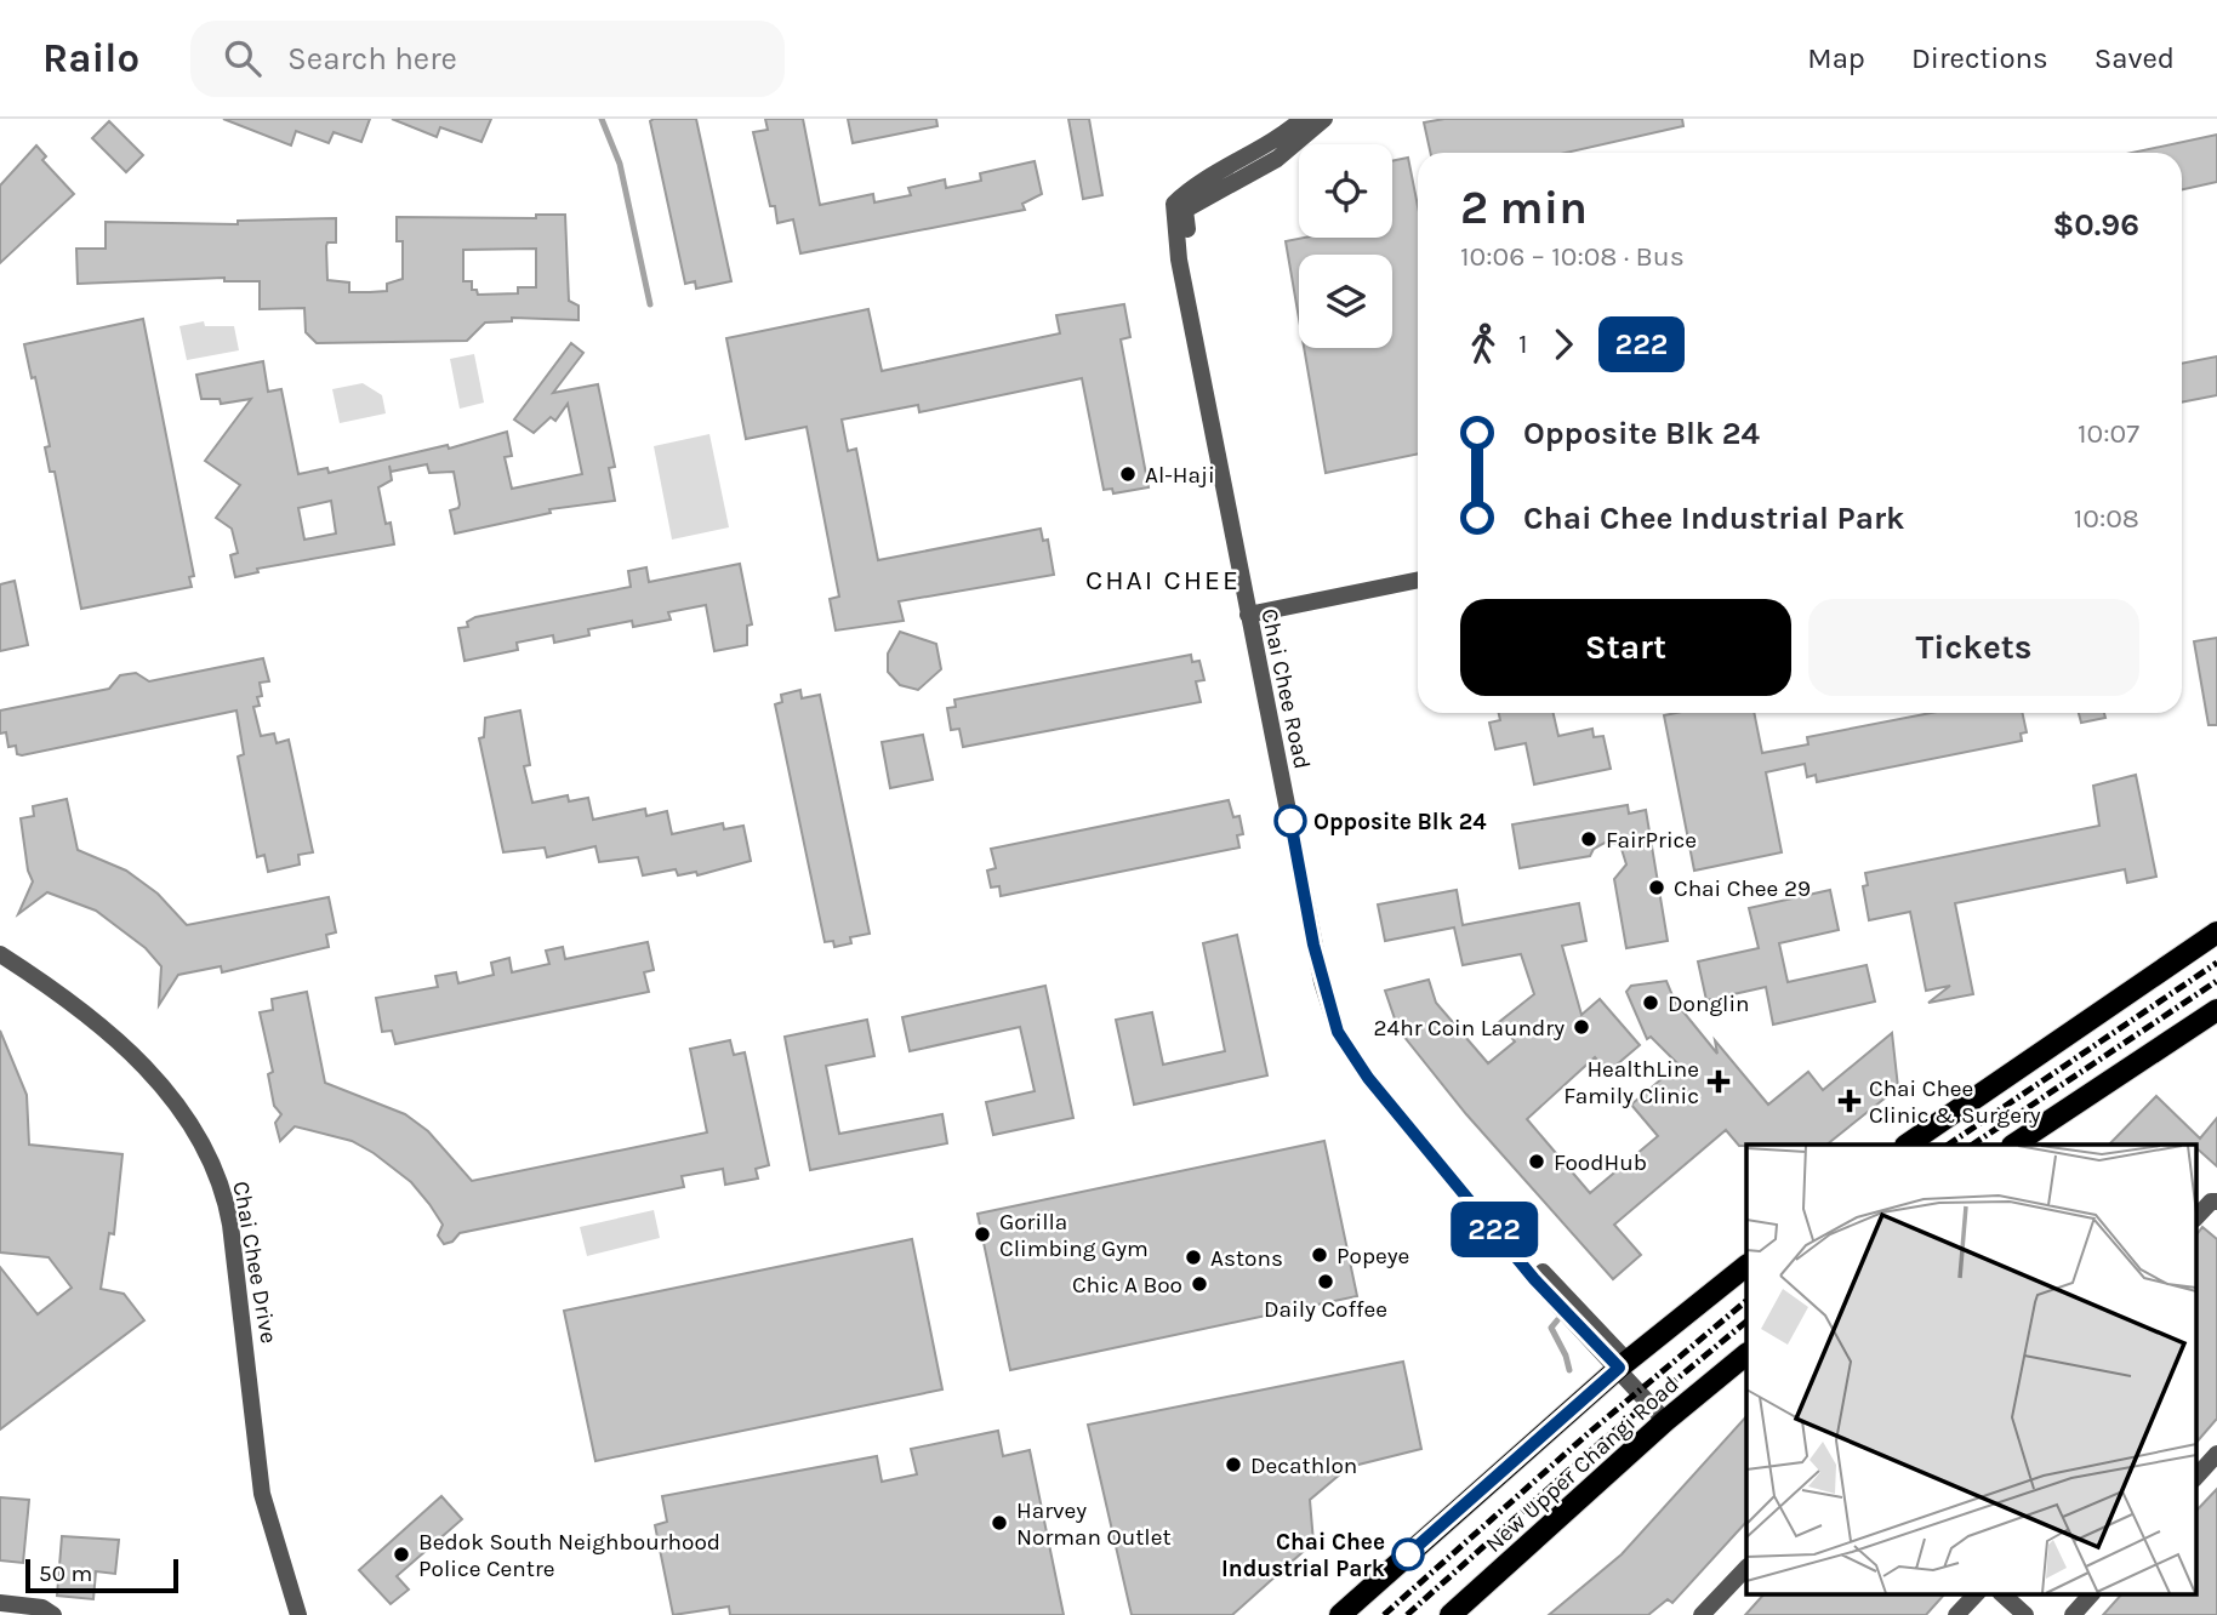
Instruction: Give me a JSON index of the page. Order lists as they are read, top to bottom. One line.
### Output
{"streets":{"main road":["New Upper Changi Road"],"street":["Chai Chee Road","Chai Chee Drive"]},"crossings":[["Chai Chee Road","New Upper Changi Road"]],"districts":["CHAI CHEE"],"places":{"other":["Al-Haji","Opposite Blk 24","FairPrice","Chai Chee 29","Donglin","24hr Coin Laundry","FoodHub","Gorilla Climbing Gym","Popeye","Astons","Daily Coffee","Chic A Boo","Decathlon","Harvey Norman Outlet","Bedok South Neighbourhood Police Centre","Chai Chee Industrial Park"],"health":["HealthLine Family Clinic","Chai Chee Clinic & Surgery"]},"lines":["bus line 222"],"scale_bar":"50 m","page":{"header":"Railo","search":"Search here","nav":["Map","Directions","Saved"],"on_map":"222","heading":["2 min","10:06 – 10:08 · Bus","$0.96"],"legs":["1","222"],"list":[{"name":"Opposite Blk 24","value":"10:07"},{"name":"Chai Chee Industrial Park","value":"10:08"}],"buttons":["Start","Tickets"],"scale":"50 m"}}
